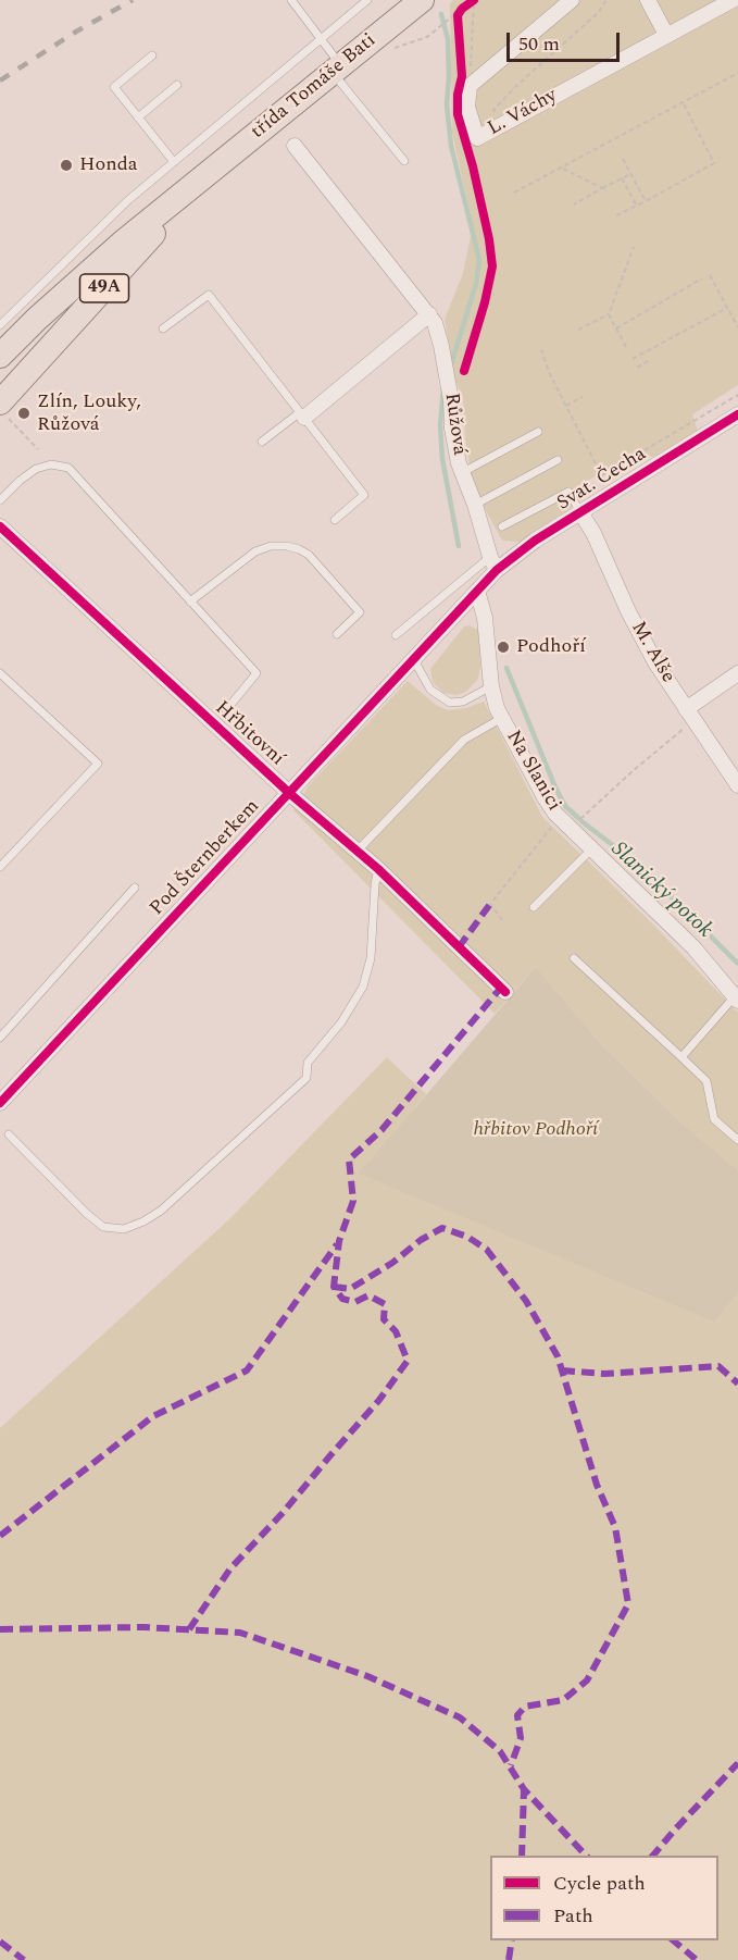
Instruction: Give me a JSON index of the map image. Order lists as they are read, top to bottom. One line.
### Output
{"streets":{"main road":["třída Tomáše Bati","49A"],"street":["L. Váchy","Růžová","Svat. Čecha","M. Alše","Hřbitovní","Na Slanici","Pod Šternberkem"]},"crossings":[["Růžová","Svat. Čecha"],["Růžová","Na Slanici"],["Růžová","Pod Šternberkem"],["Svat. Čecha","M. Alše"],["Svat. Čecha","Na Slanici"],["Svat. Čecha","Pod Šternberkem"],["Hřbitovní","Pod Šternberkem"],["Na Slanici","Pod Šternberkem"]],"water":["Slanický potok"],"parks":["hřbitov Podhoří"],"places":["Honda","Zlín, Louky, Růžová","Podhoří"],"legend":["Cycle path","Path"],"scale_bar":"50 m"}
